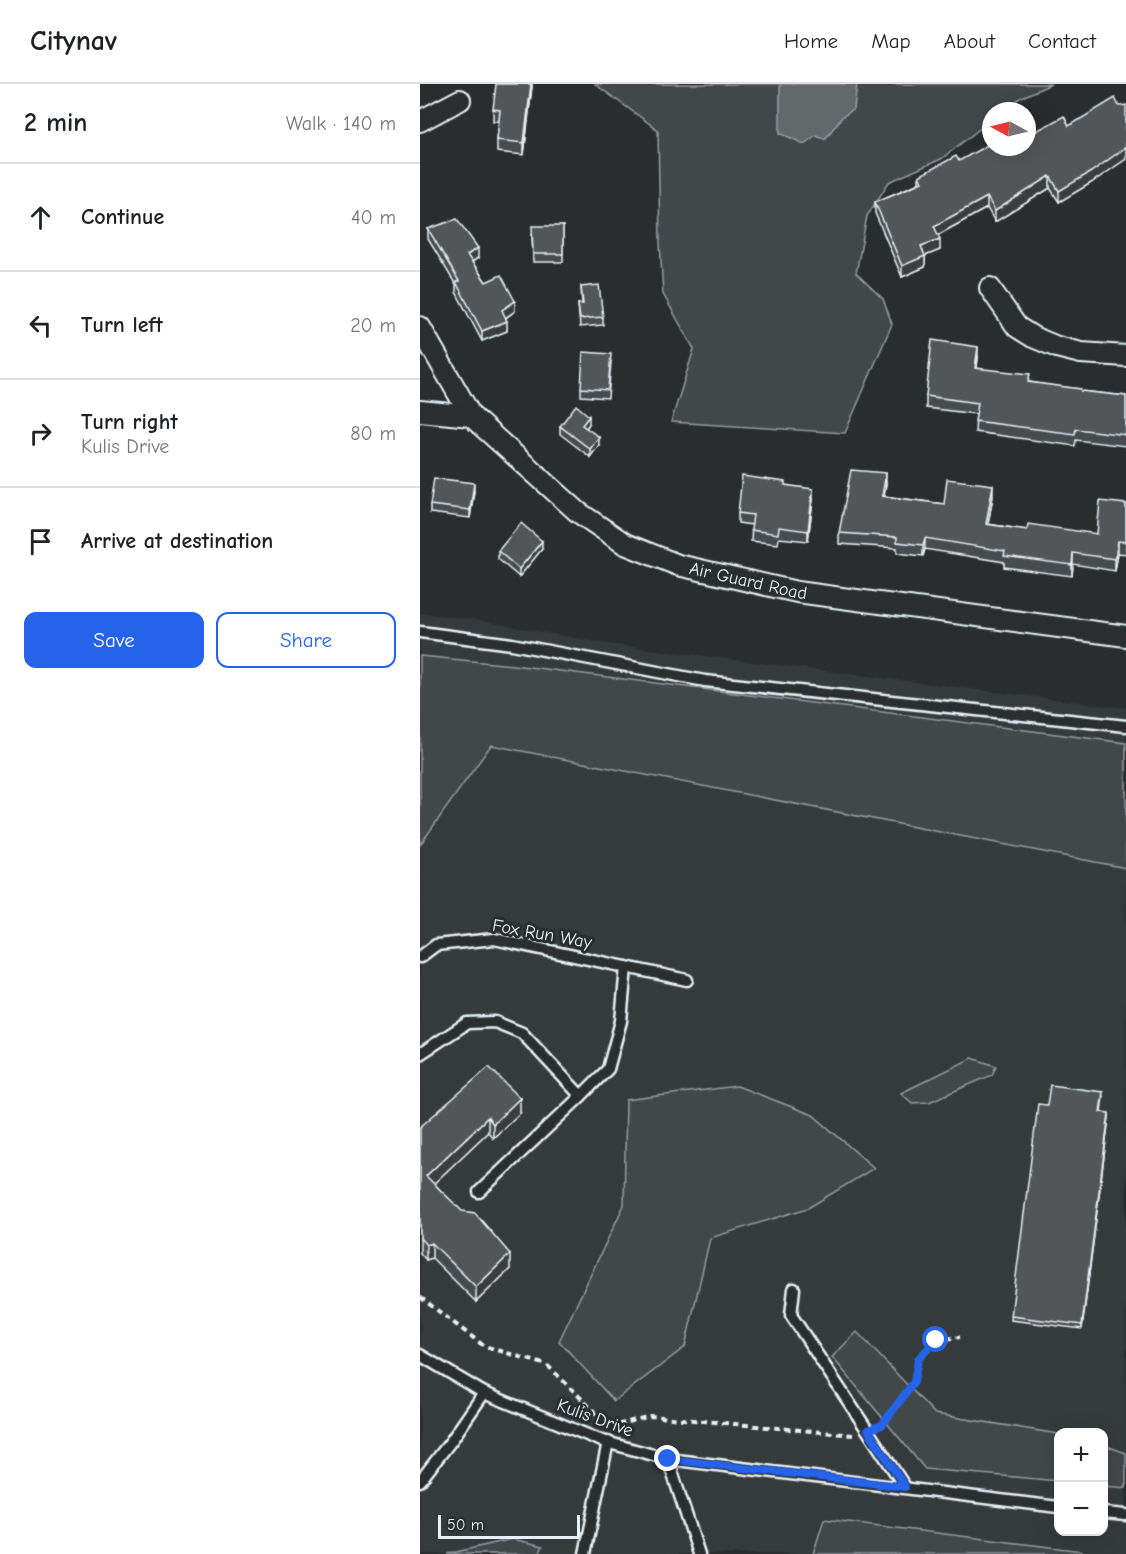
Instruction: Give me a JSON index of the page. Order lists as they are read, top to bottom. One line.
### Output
{"streets":{"street":["Air Guard Road"],"lane":["Fox Run Way","Kulis Drive"]},"scale_bar":"50 m","north":"left","page":{"header":"Citynav","nav":["Home","Map","About","Contact"],"heading":["2 min","Walk · 140 m"],"list":[["Continue","40 m"],["Turn left","20 m"],["Turn right","Kulis Drive","80 m"],"Arrive at destination"],"buttons":["Save","Share"],"map_buttons":["+","−"],"scale":"50 m"}}
